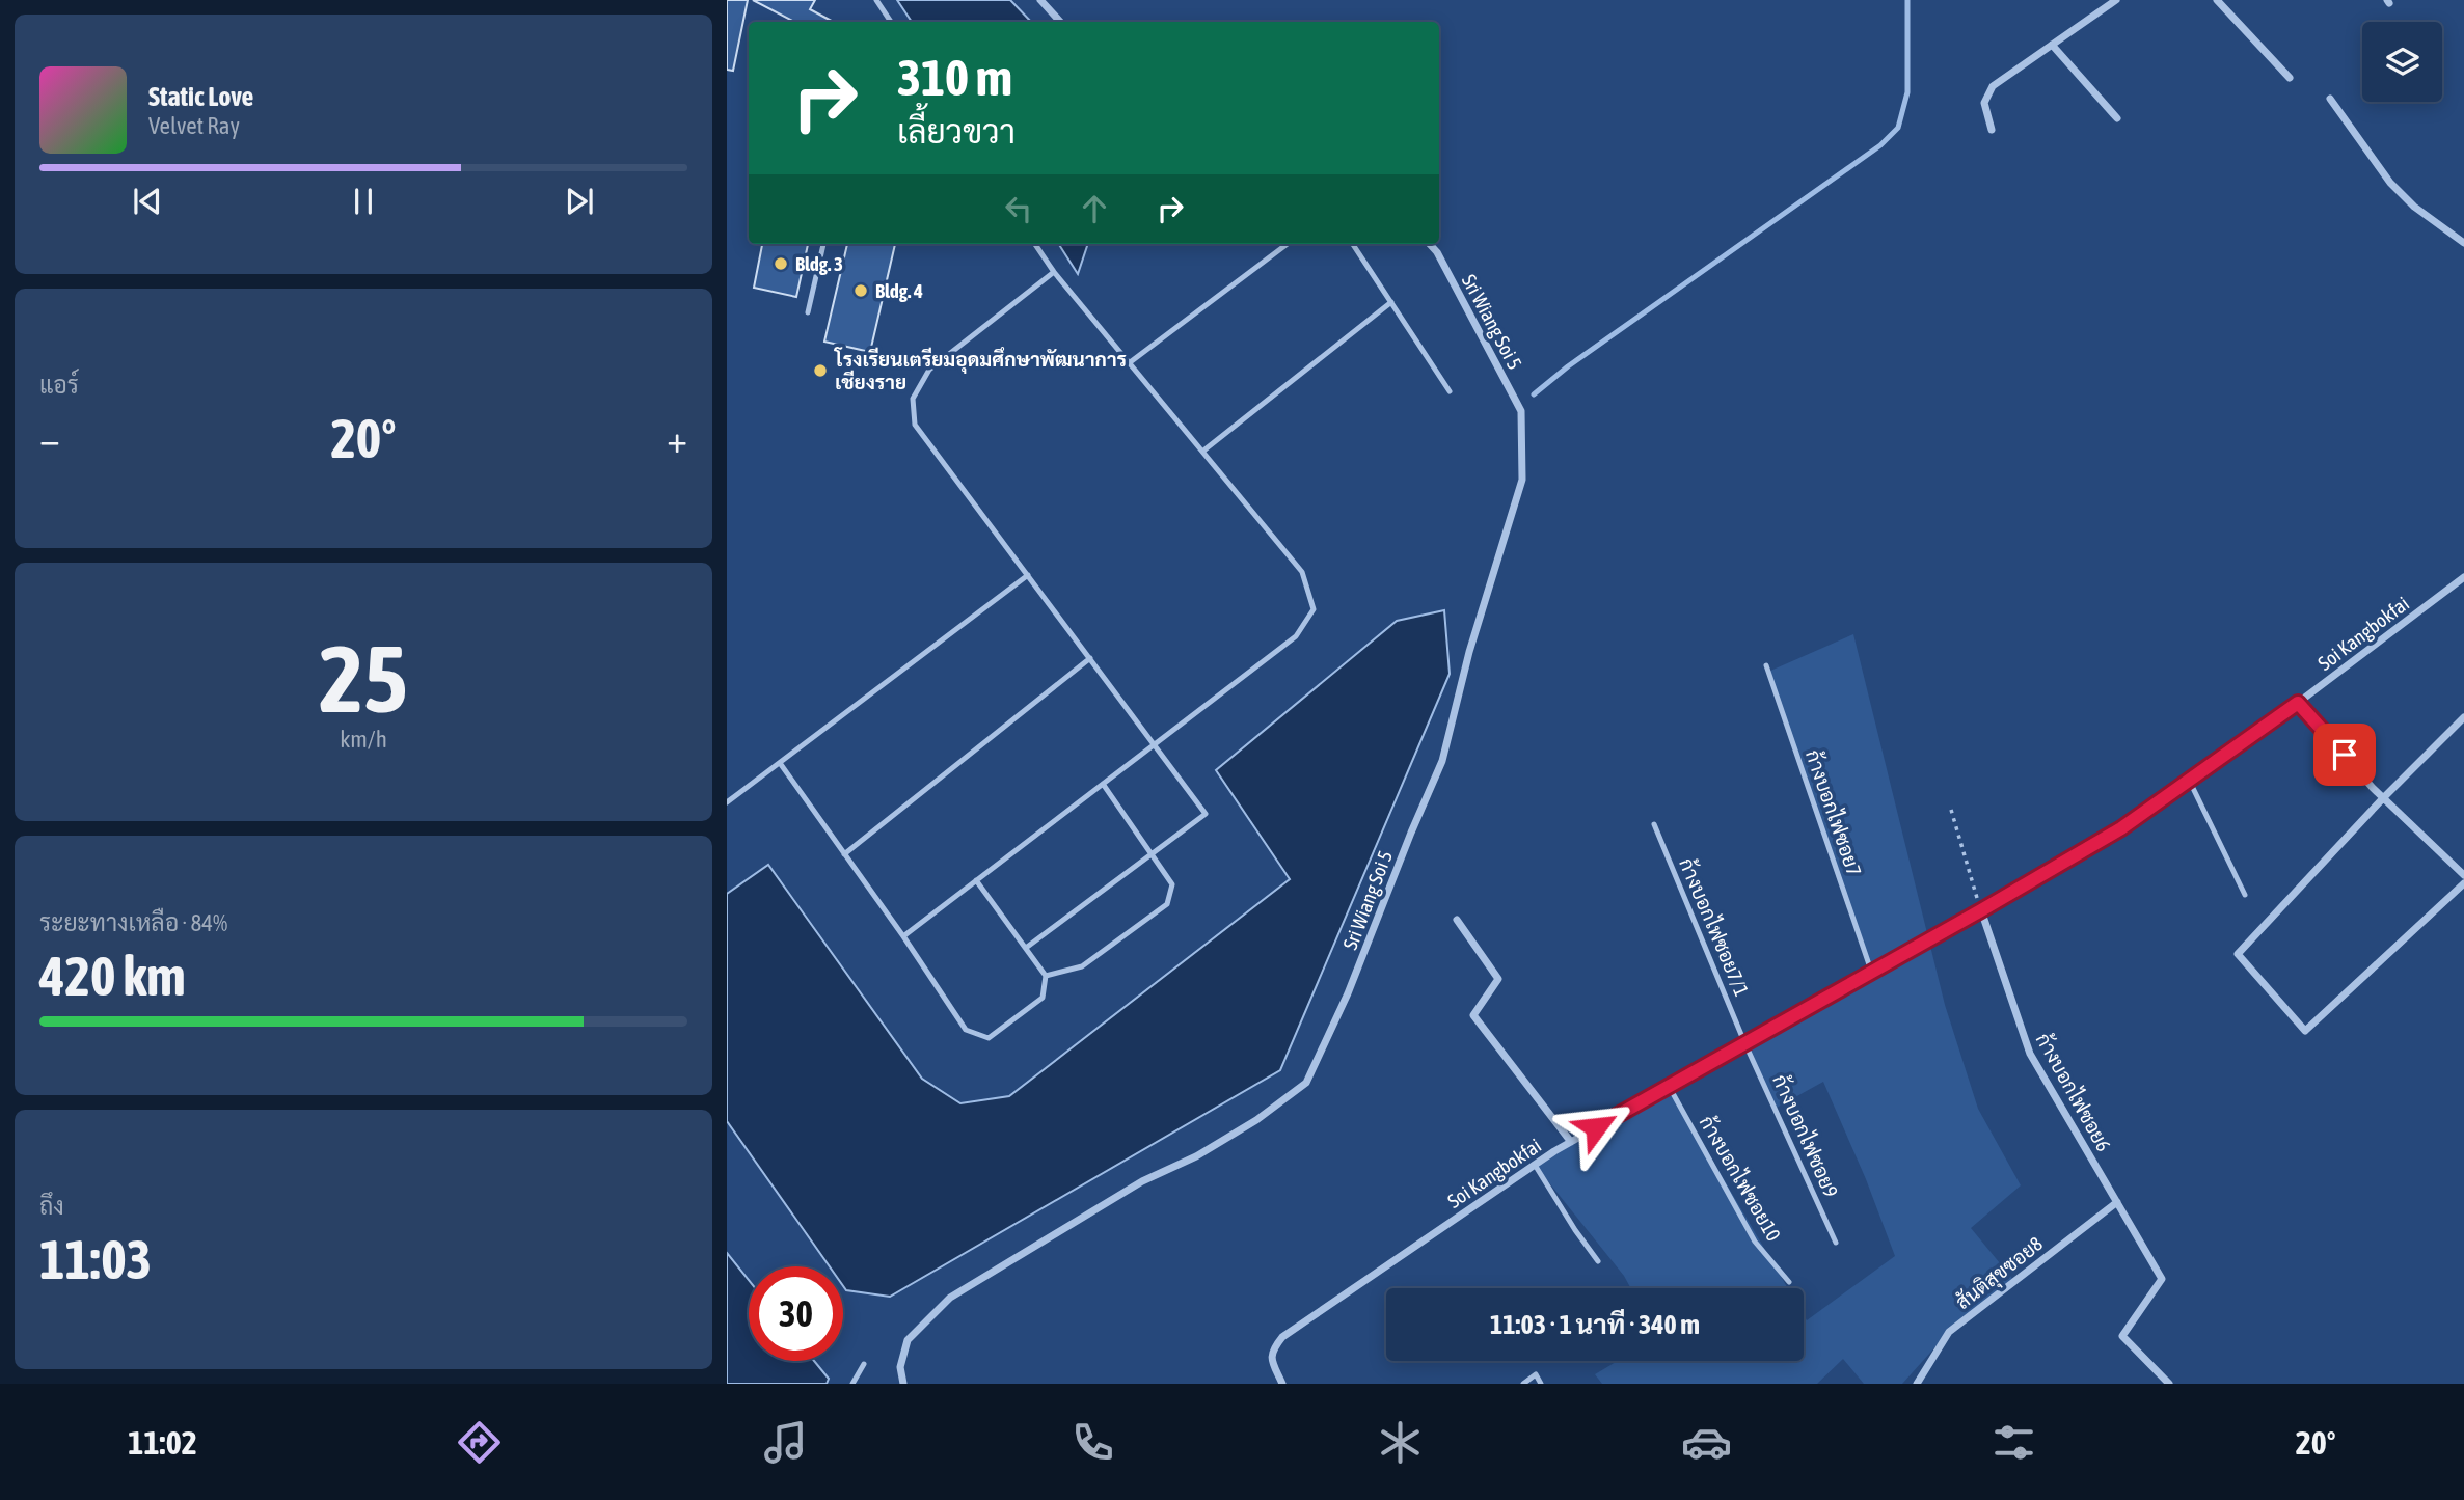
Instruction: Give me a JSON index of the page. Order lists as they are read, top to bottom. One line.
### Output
{"streets":{"street":["Sri Wiang Soi 5","Soi Kangbokfai","ก้างบอกไฟซอย6","สันติสุขซอย8"],"lane":["ก้างบอกไฟซอย7","ก้างบอกไฟซอย7/1","ก้างบอกไฟซอย9","ก้างบอกไฟซอย10"]},"crossings":[["Soi Kangbokfai","ก้างบอกไฟซอย7"],["Soi Kangbokfai","ก้างบอกไฟซอย7/1"],["Soi Kangbokfai","ก้างบอกไฟซอย6"],["Soi Kangbokfai","ก้างบอกไฟซอย9"],["Soi Kangbokfai","ก้างบอกไฟซอย10"],["ก้างบอกไฟซอย7/1","ก้างบอกไฟซอย9"],["ก้างบอกไฟซอย6","สันติสุขซอย8"]],"places":["Bldg. 3","Bldg. 4","โรงเรียนเตรียมอุดมศึกษาพัฒนาการ เชียงราย"],"page":{"turn":["310 m","เลี้ยวขวา"],"song":["Static Love","Velvet Ray"],"tile":["แอร์",["25","km/h"],["ระยะทางเหลือ · 84%","420 km"],["ถึง","11:03"]],"heat":["−","20°","+"],"limit":"30","trip":"11:03 · 1 นาที · 340 m","tabs":["11:02","20°"]}}
